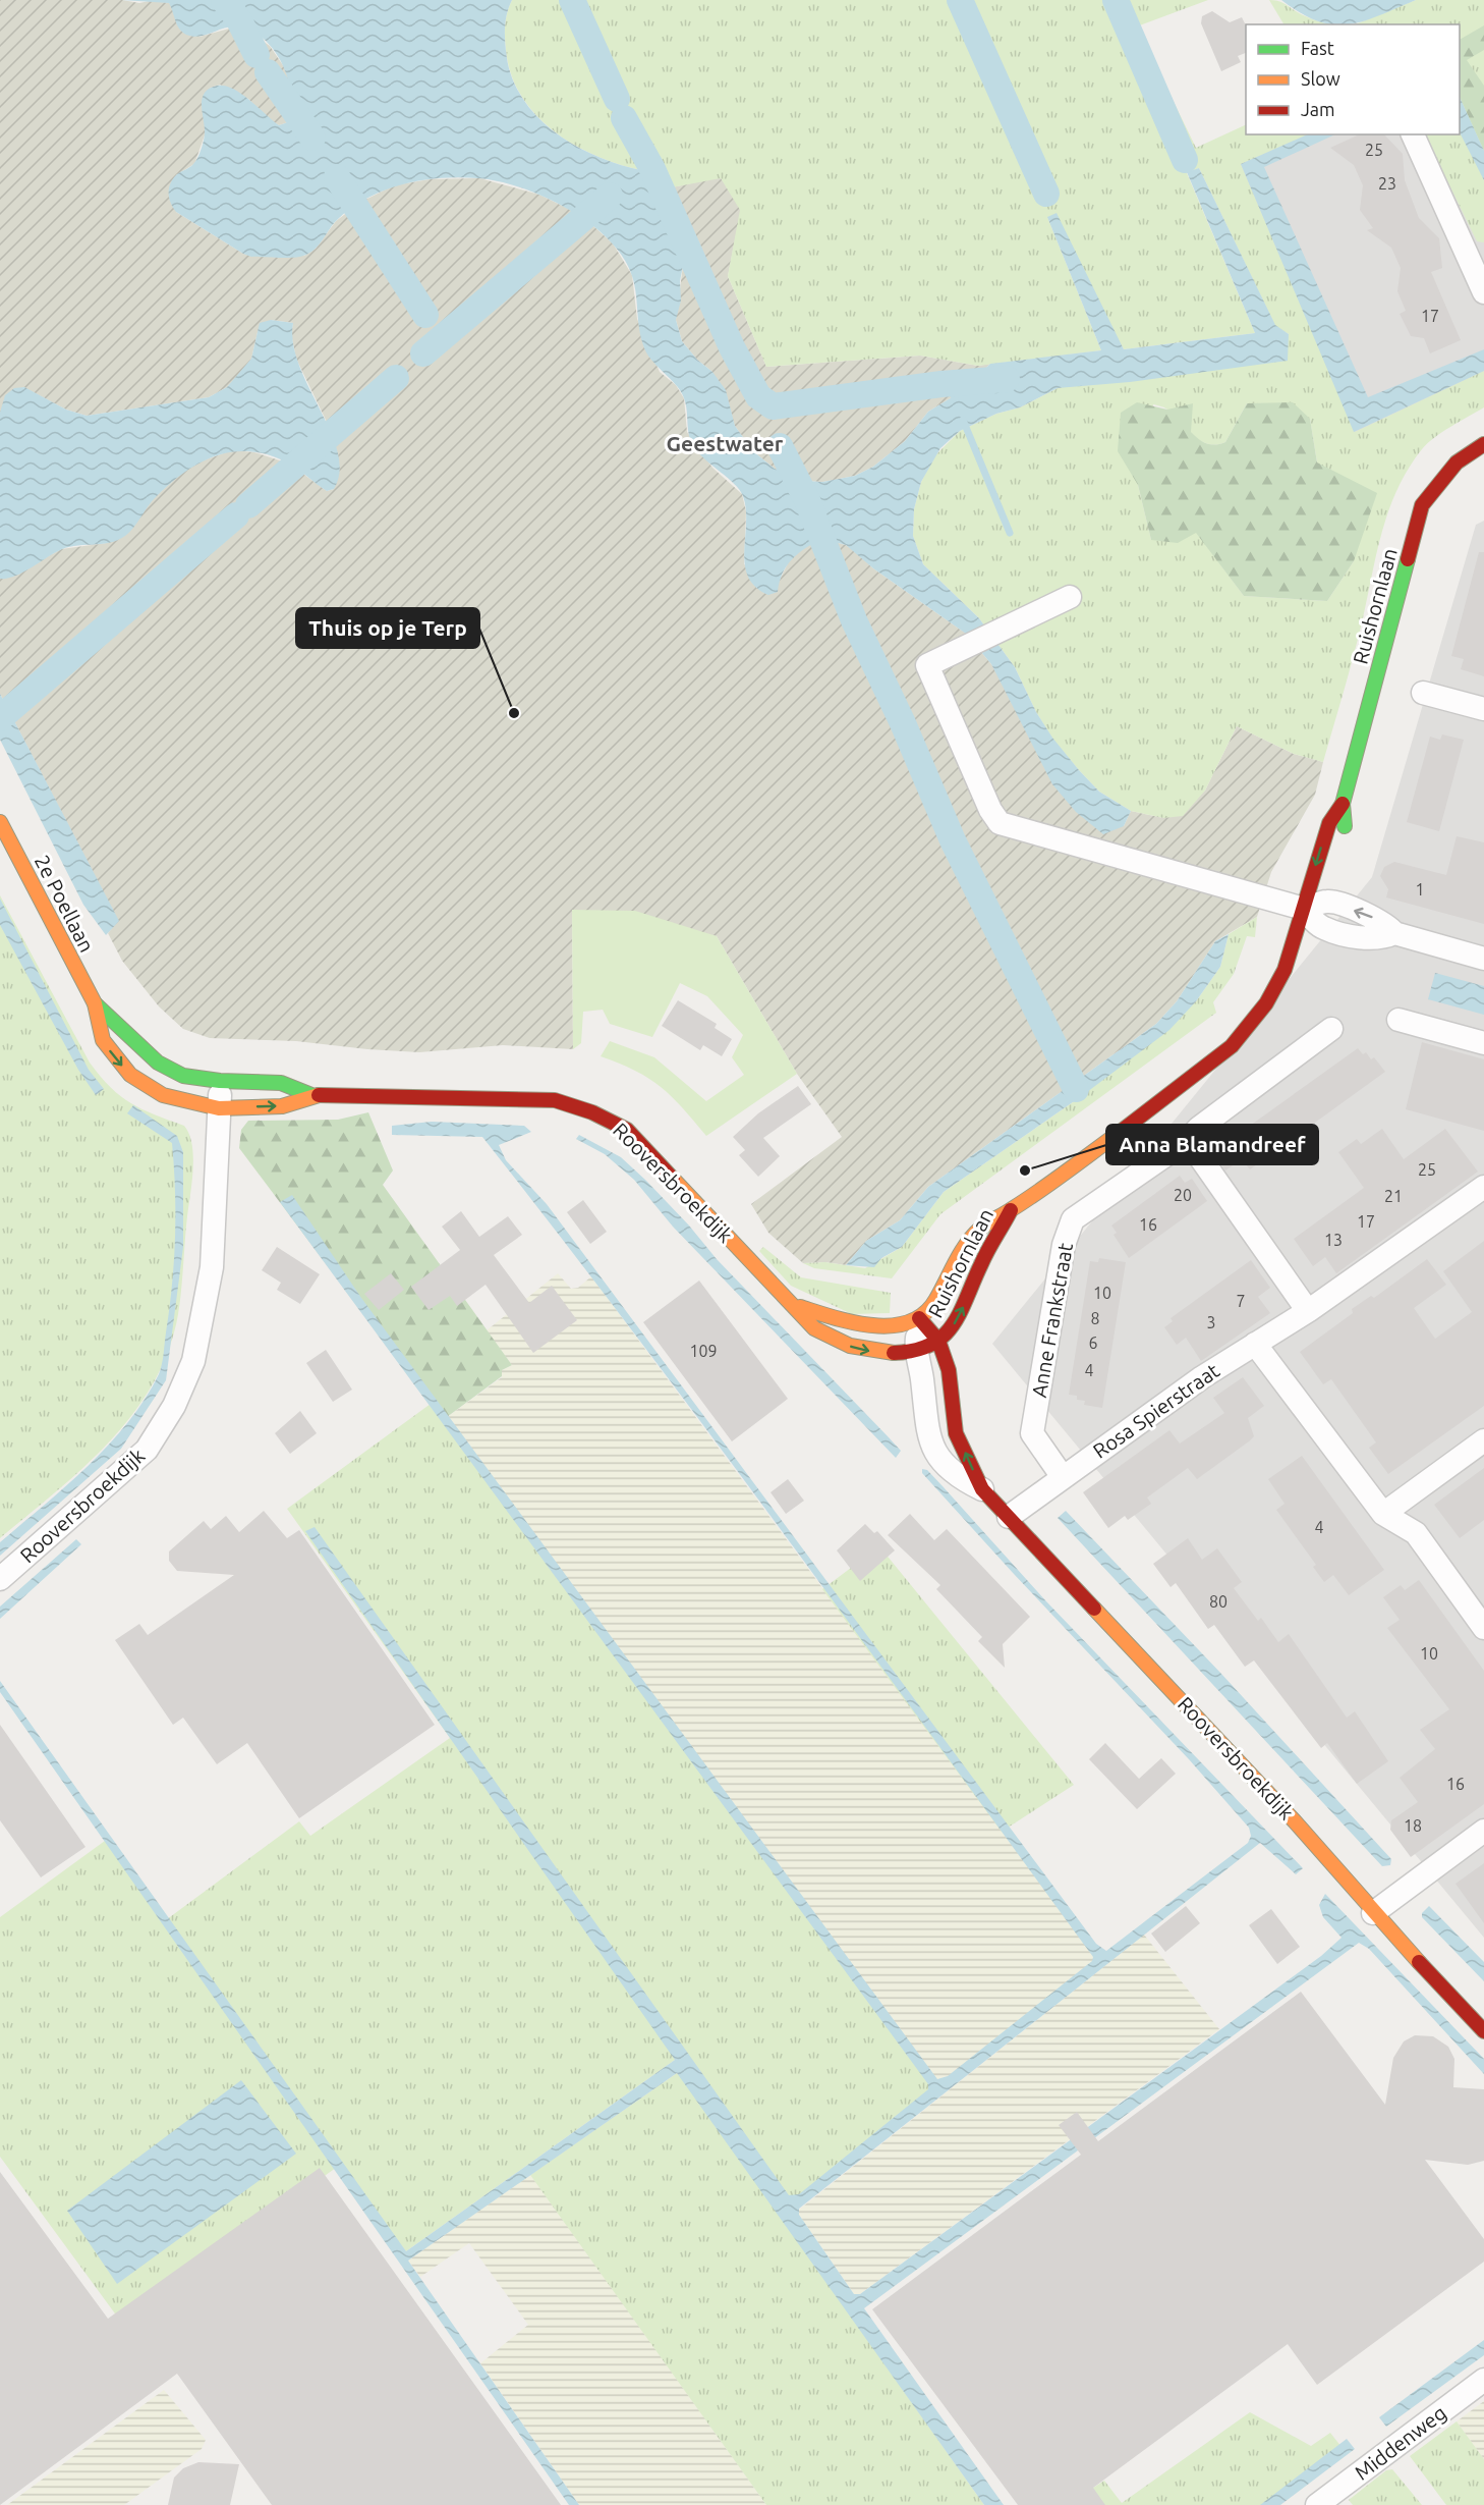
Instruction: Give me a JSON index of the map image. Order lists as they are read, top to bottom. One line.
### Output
{"streets":{"main road":["Ruishornlaan","2e Poellaan","Rooversbroekdijk"],"street":["Anne Frankstraat","Rosa Spierstraat","Middenweg"]},"crossings":[["Ruishornlaan","Rooversbroekdijk"],["2e Poellaan","Rooversbroekdijk"],["Rooversbroekdijk","Rosa Spierstraat"],["Anne Frankstraat","Rosa Spierstraat"]],"districts":["Geestwater"],"places":["Thuis op je Terp","Anna Blamandreef"],"house_numbers":["25","23","17","1","25","20","21","17","16","13","10","7","8","3","6","109","4","4","80","10","16","18"],"legend":["Fast","Slow","Jam"]}
